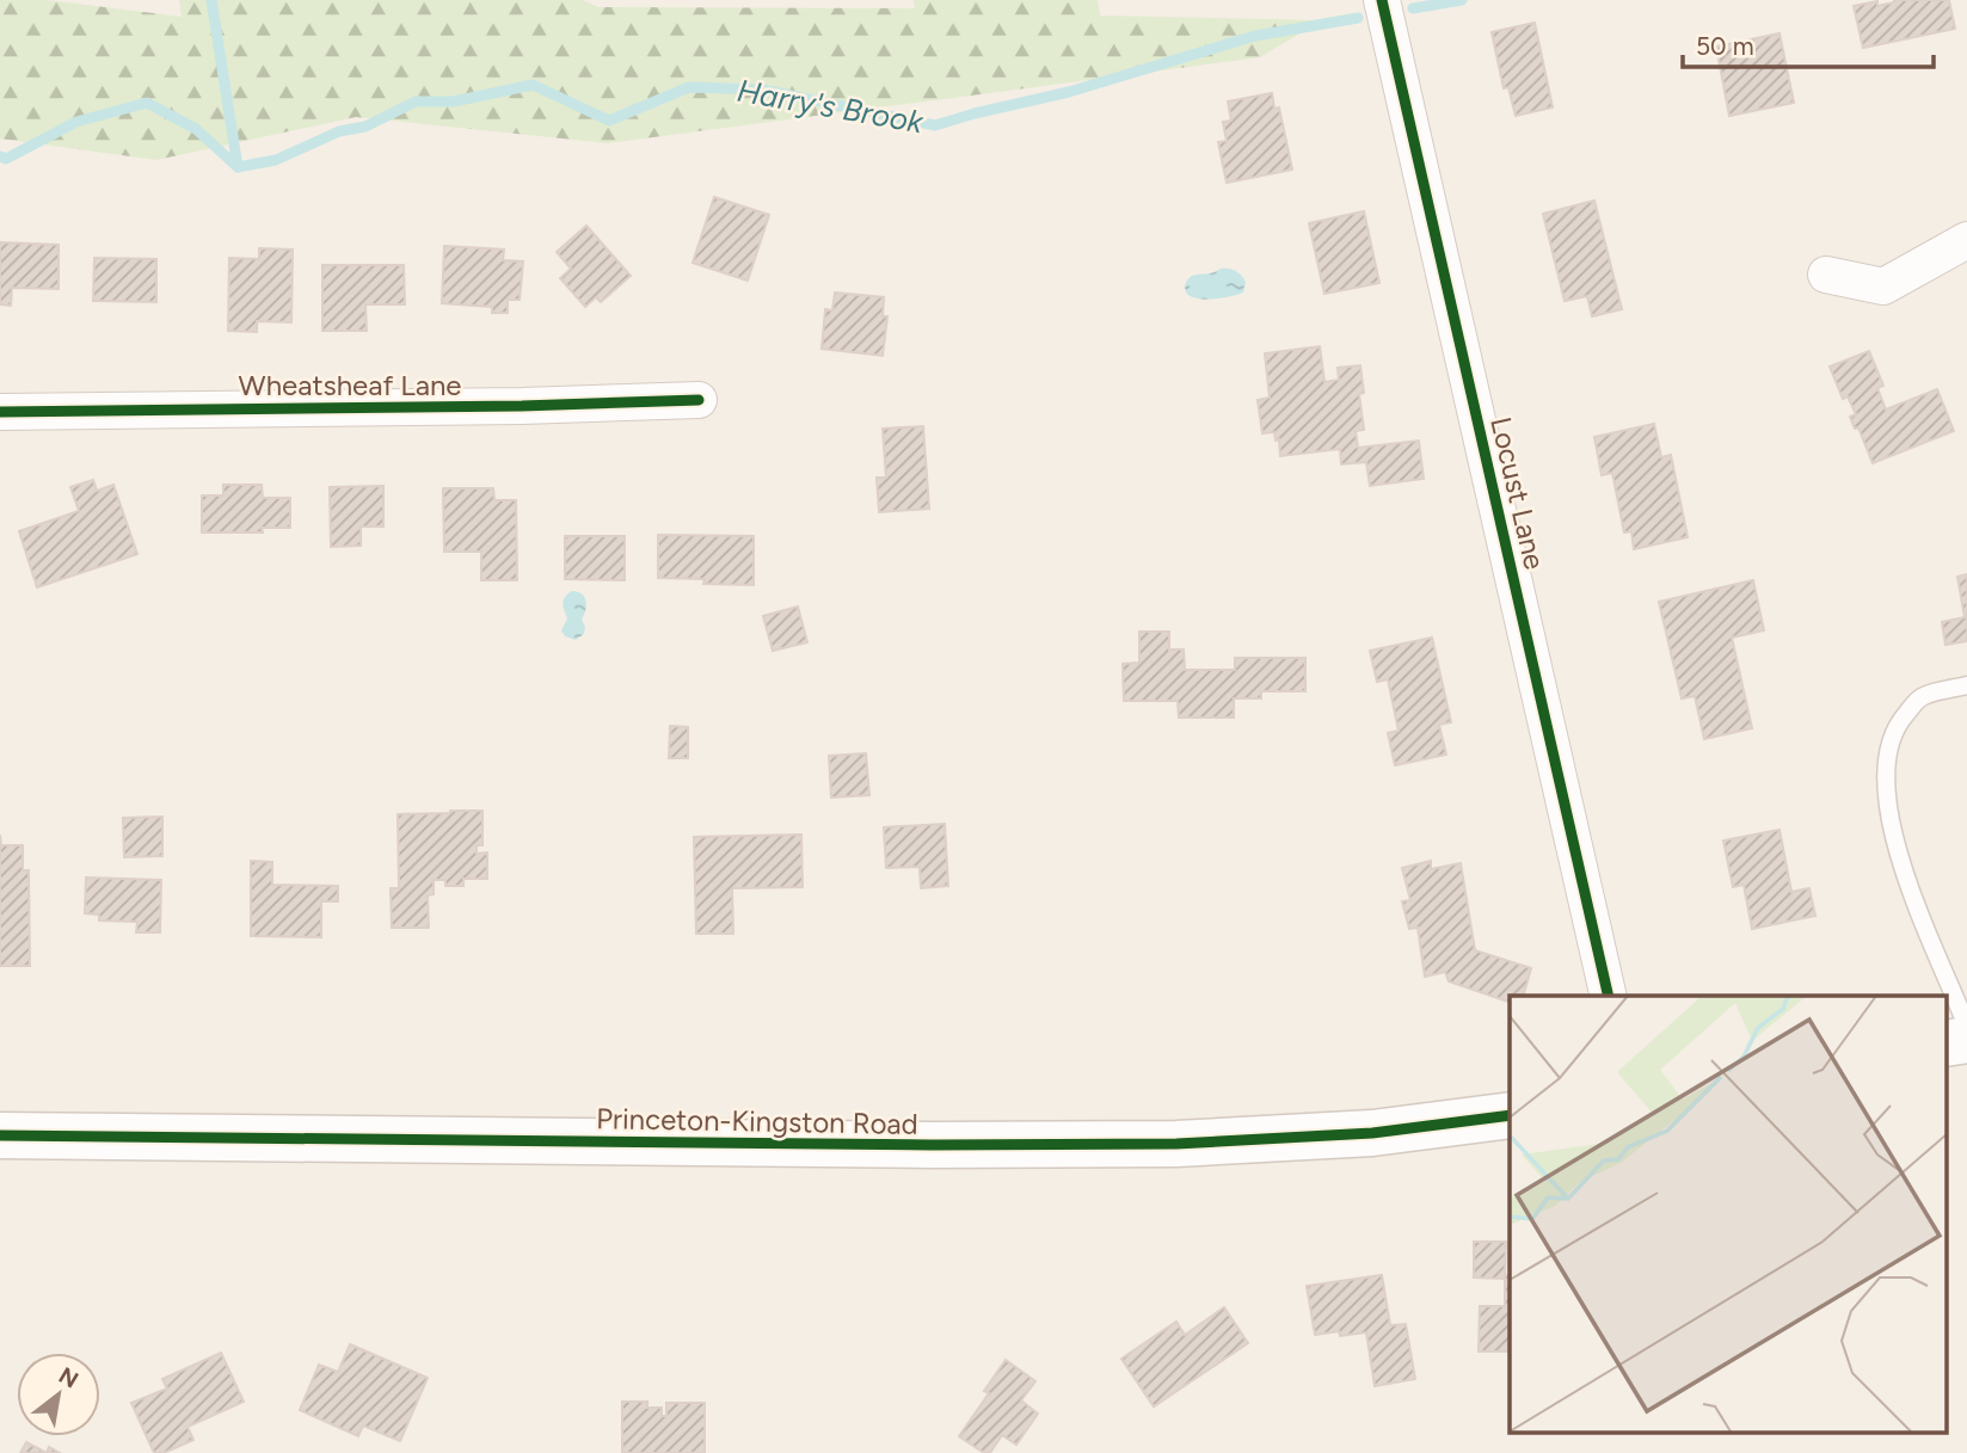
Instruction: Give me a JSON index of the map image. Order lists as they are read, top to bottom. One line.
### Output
{"streets":{"main road":["Princeton-Kingston Road"],"street":["Wheatsheaf Lane","Locust Lane"]},"water":["Harry's Brook"],"scale_bar":"50 m","north":"top right"}
